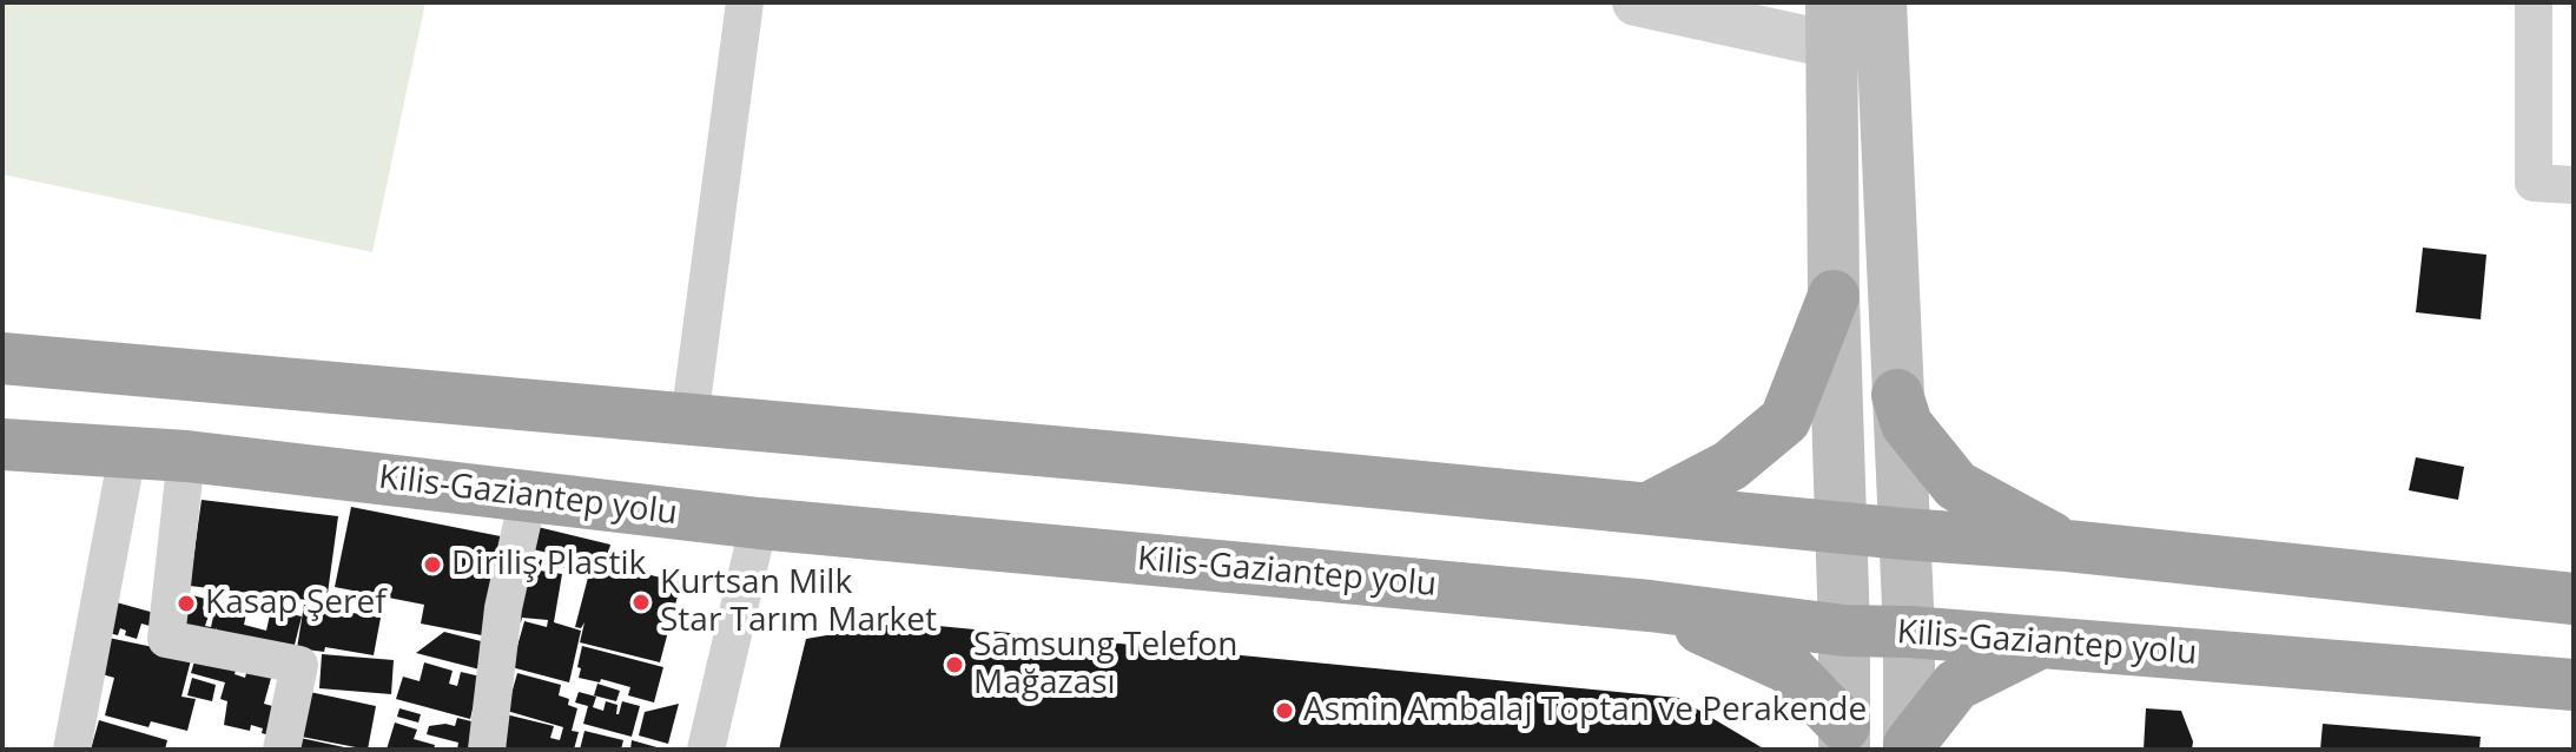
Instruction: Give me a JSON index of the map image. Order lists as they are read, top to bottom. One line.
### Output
{"streets":{"highway":["Kilis-Gaziantep yolu"]},"places":["Diriliş Plastik","Kurtsan Milk Star Tarım Market","Kasap Şeref","Samsung Telefon Mağazası","Asmin Ambalaj Toptan ve Perakende"]}
